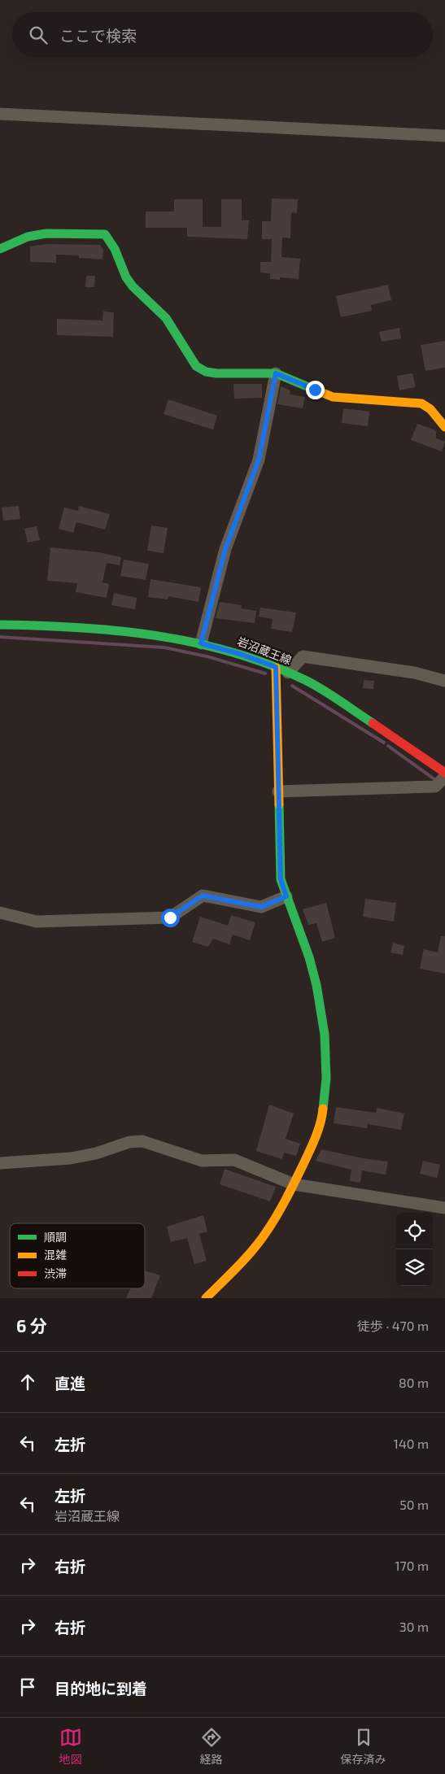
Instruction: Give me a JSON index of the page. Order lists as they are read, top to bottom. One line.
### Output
{"streets":{"street":["岩沼蔵王線"]},"legend":["順調","混雑","渋滞"],"page":{"search":"ここで検索","heading":["6 分","徒歩 · 470 m"],"list":[["直進","80 m"],["左折","140 m"],["左折","岩沼蔵王線","50 m"],["右折","170 m"],["右折","30 m"],"目的地に到着"],"nav":["地図","経路","保存済み"]}}
